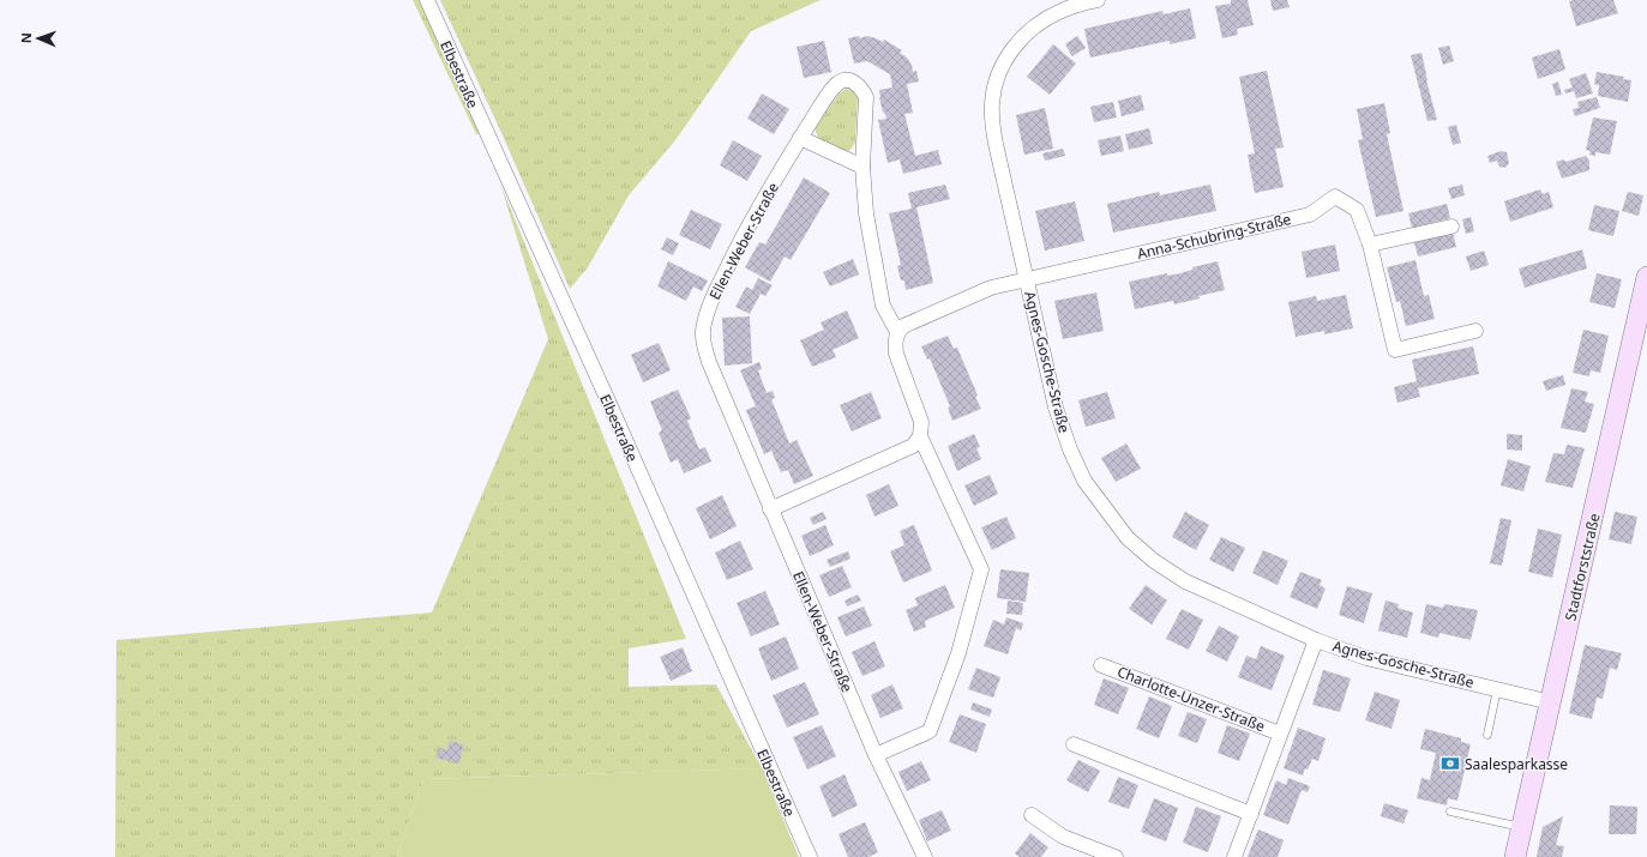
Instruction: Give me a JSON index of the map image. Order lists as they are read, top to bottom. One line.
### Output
{"streets":{"main road":["Stadtforststraße"],"street":["Elbestraße","Anna-Schubring-Straße","Ellen-Weber-Straße","Agnes-Gosche-Straße","Charlotte-Unzer-Straße"]},"crossings":[["Anna-Schubring-Straße","Agnes-Gosche-Straße"],["Agnes-Gosche-Straße","Stadtforststraße"],["Agnes-Gosche-Straße","Charlotte-Unzer-Straße"]],"places":{"bank":["Saalesparkasse"]},"north":"left"}
